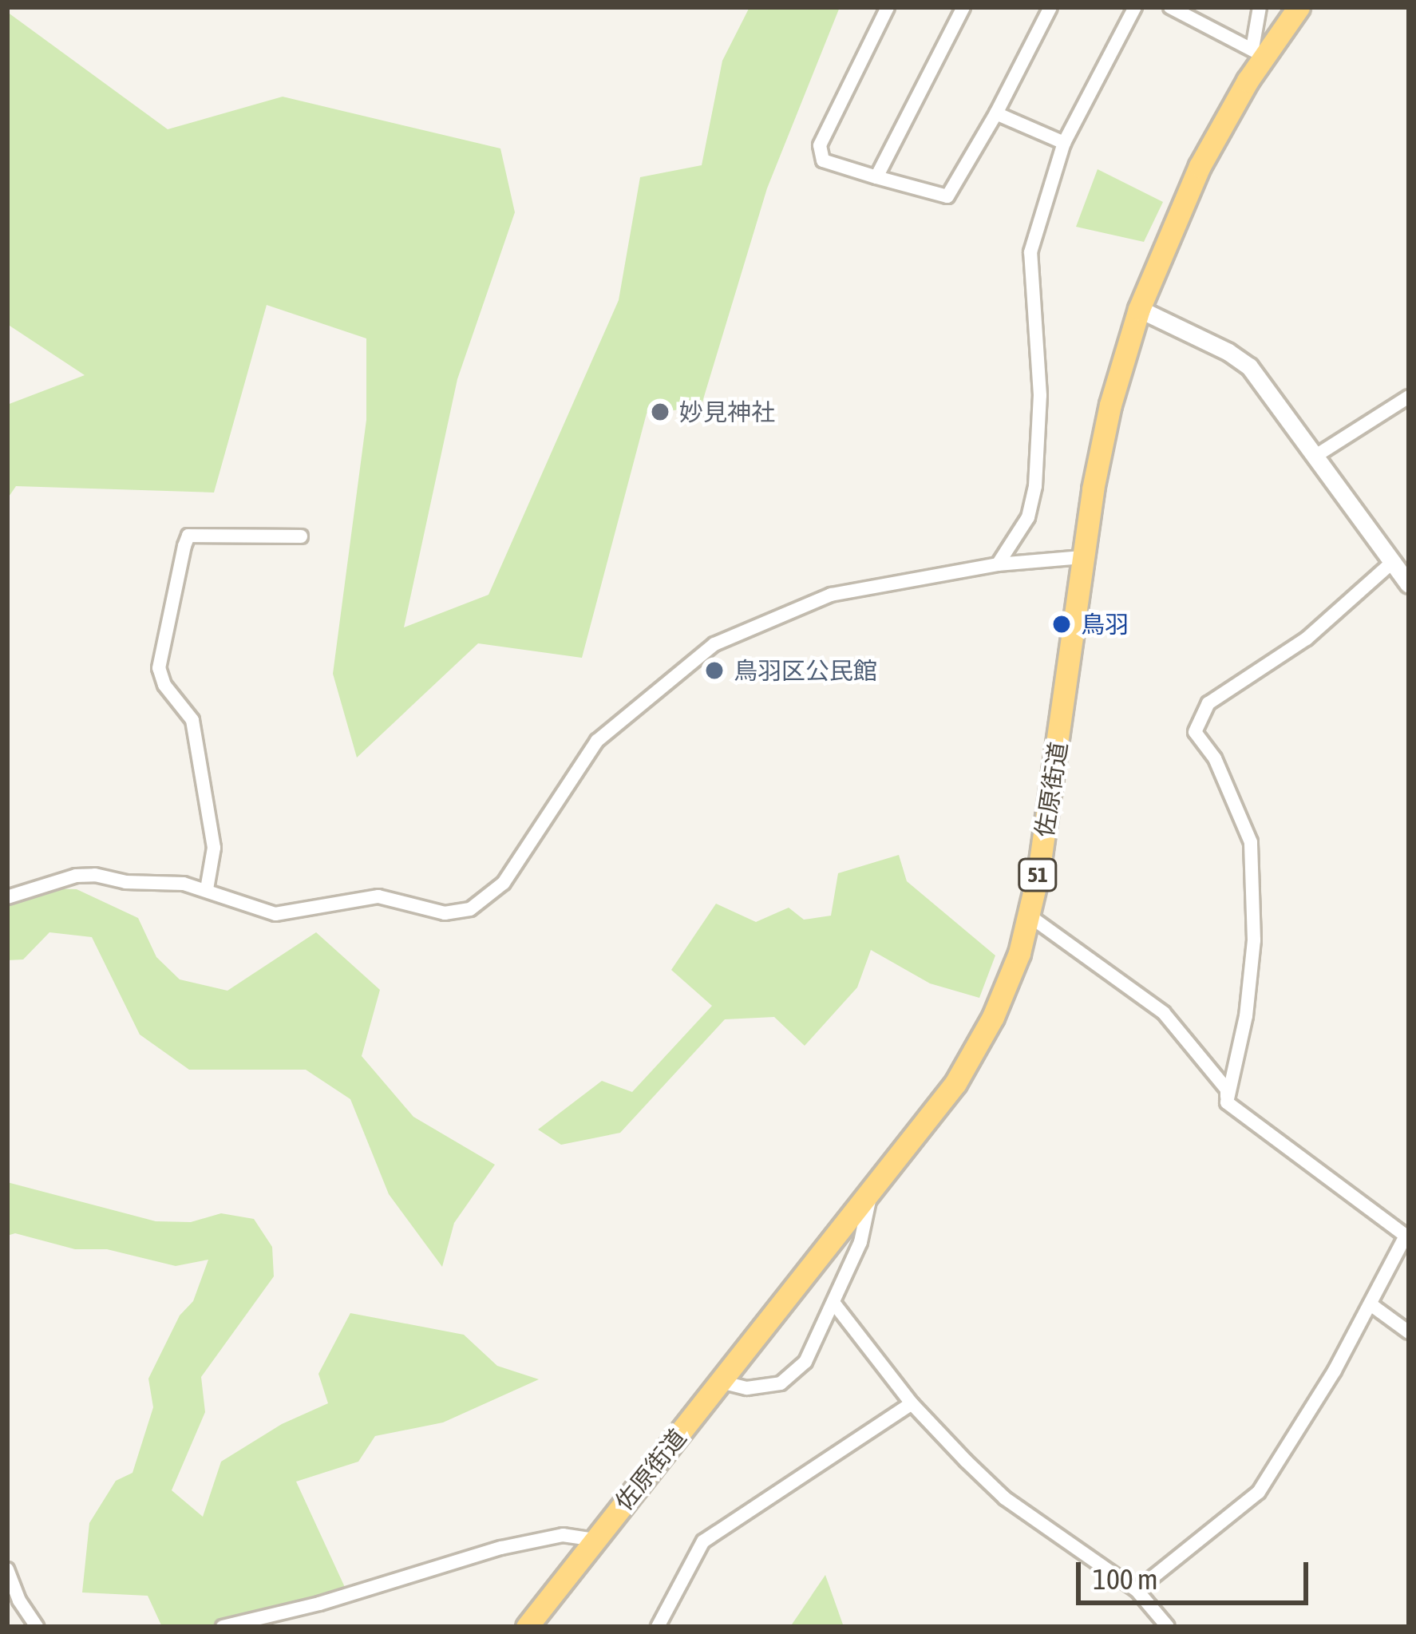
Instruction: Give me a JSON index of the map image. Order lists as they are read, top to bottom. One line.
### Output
{"streets":{"highway":["佐原街道","51"]},"places":["妙見神社","鳥羽","鳥羽区公民館"],"scale_bar":"100 m"}
